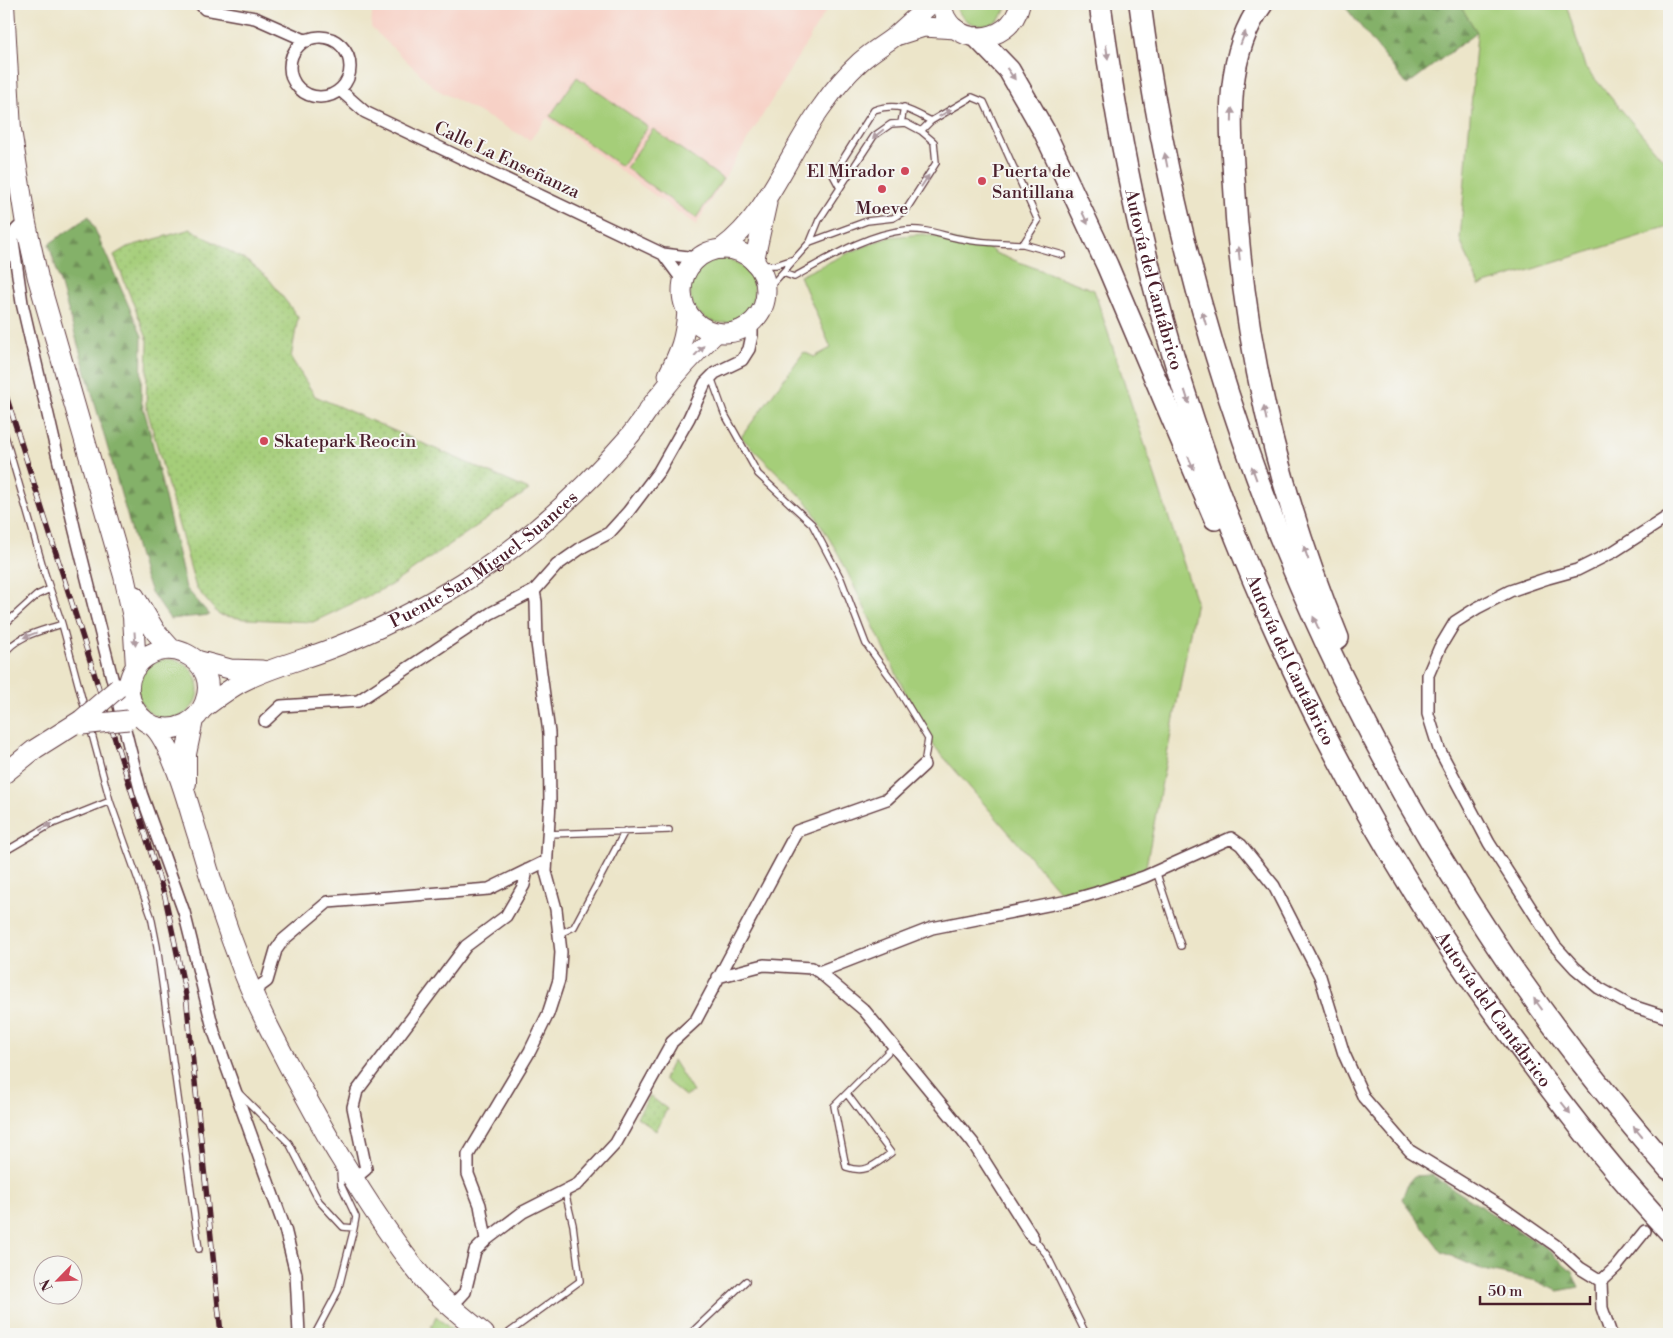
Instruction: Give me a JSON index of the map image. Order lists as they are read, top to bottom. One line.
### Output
{"streets":{"highway":["Autovía del Cantábrico"],"main road":["Puente San Miguel-Suances"],"street":["Calle La Enseñanza"]},"crossings":[["Calle La Enseñanza","Puente San Miguel-Suances"]],"places":["El Mirador","Puerta de Santillana","Moeve","Skatepark Reocin"],"scale_bar":"50 m","north":"bottom left"}
